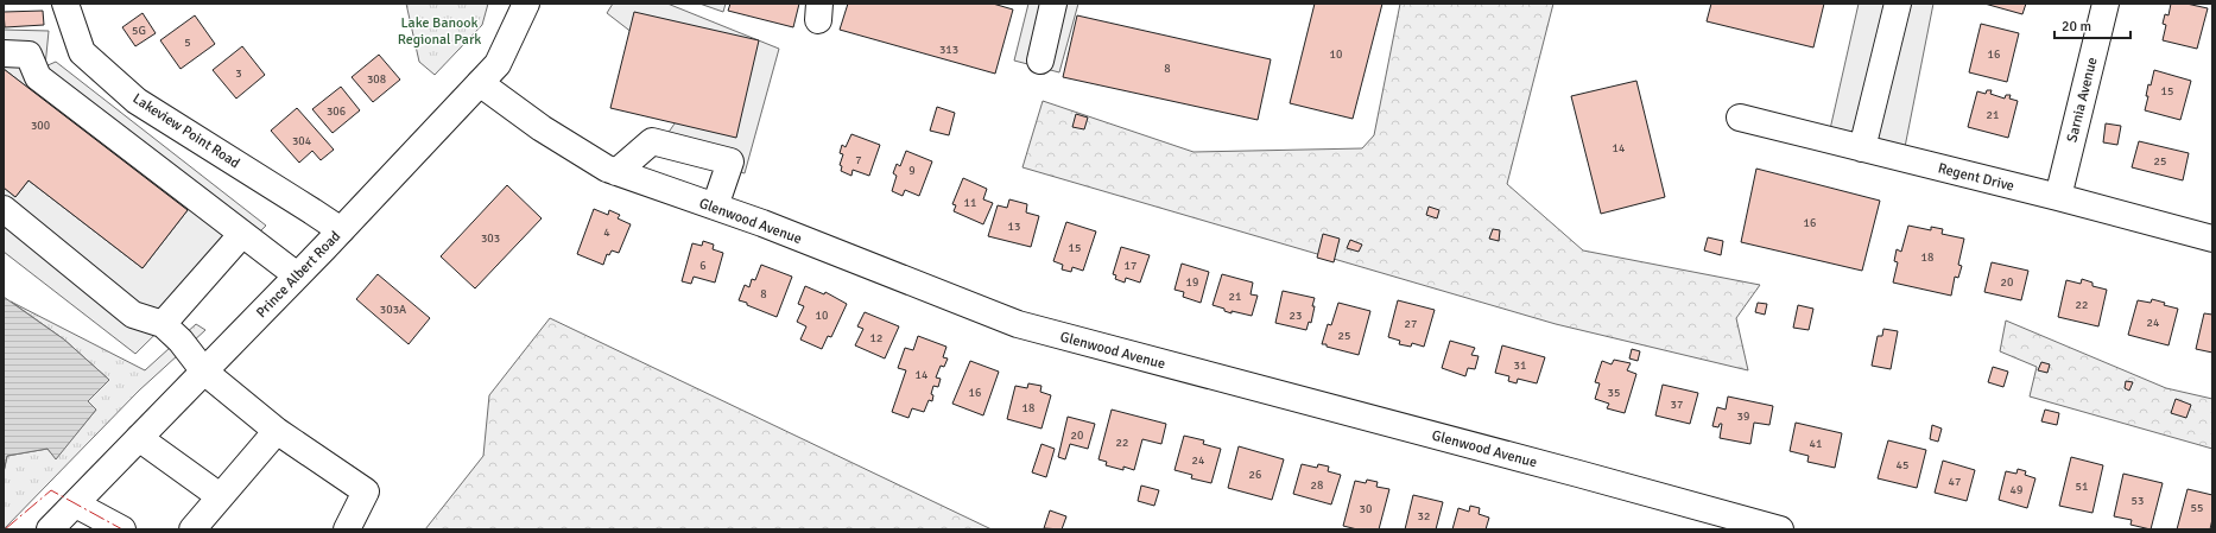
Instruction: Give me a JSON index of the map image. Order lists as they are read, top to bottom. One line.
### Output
{"streets":{"street":["Sarnia Avenue","Lakeview Point Road","Regent Drive","Glenwood Avenue","Prince Albert Road"]},"crossings":[["Sarnia Avenue","Regent Drive"],["Lakeview Point Road","Prince Albert Road"],["Glenwood Avenue","Prince Albert Road"]],"parks":["Lake Banook Regional Park"],"house_numbers":["5G","5","313","10","16","8","3","308","15","306","21","300","304","14","7","25","9","11","16","13","4","303","15","18","6","17","19","20","8","21","22","303A","10","23","24","27","25","12","31","14","16","35","37","18","39","20","22","41","24","45","26","47","28","51","49","53","55","30","32"],"scale_bar":"20 m"}
